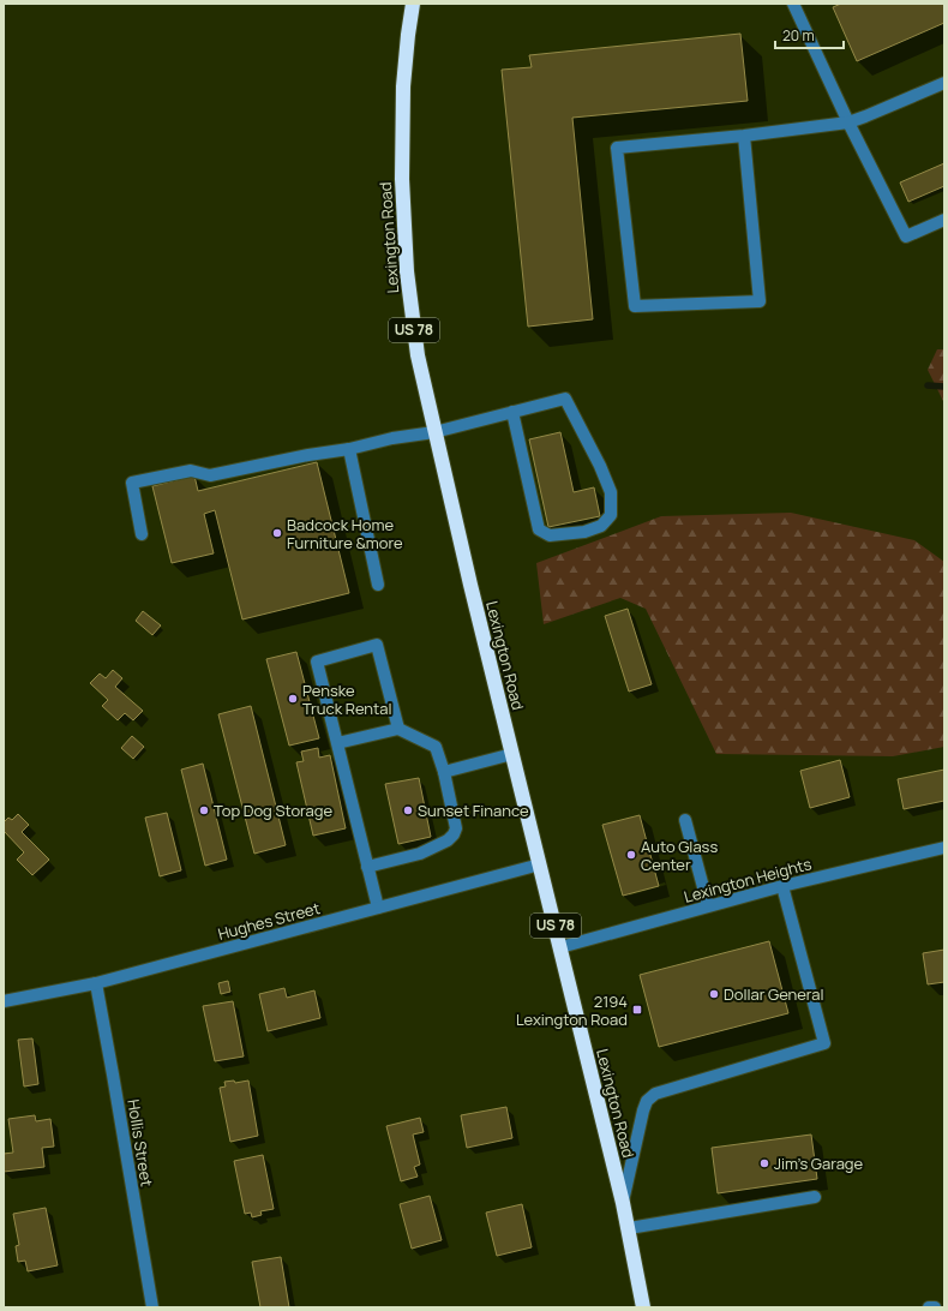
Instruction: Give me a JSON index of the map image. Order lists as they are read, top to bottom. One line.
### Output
{"streets":{"highway":["Lexington Road","US 78"],"street":["Lexington Heights","Hughes Street","Hollis Street"]},"crossings":[["Lexington Road","Lexington Heights"],["Lexington Road","Hughes Street"],["Hughes Street","Hollis Street"]],"places":{"other":["Badcock Home Furniture &more","Penske Truck Rental","Top Dog Storage","Sunset Finance","Auto Glass Center","Dollar General","Jim's Garage"],"transit":["2194 Lexington Road"]},"scale_bar":"20 m"}
